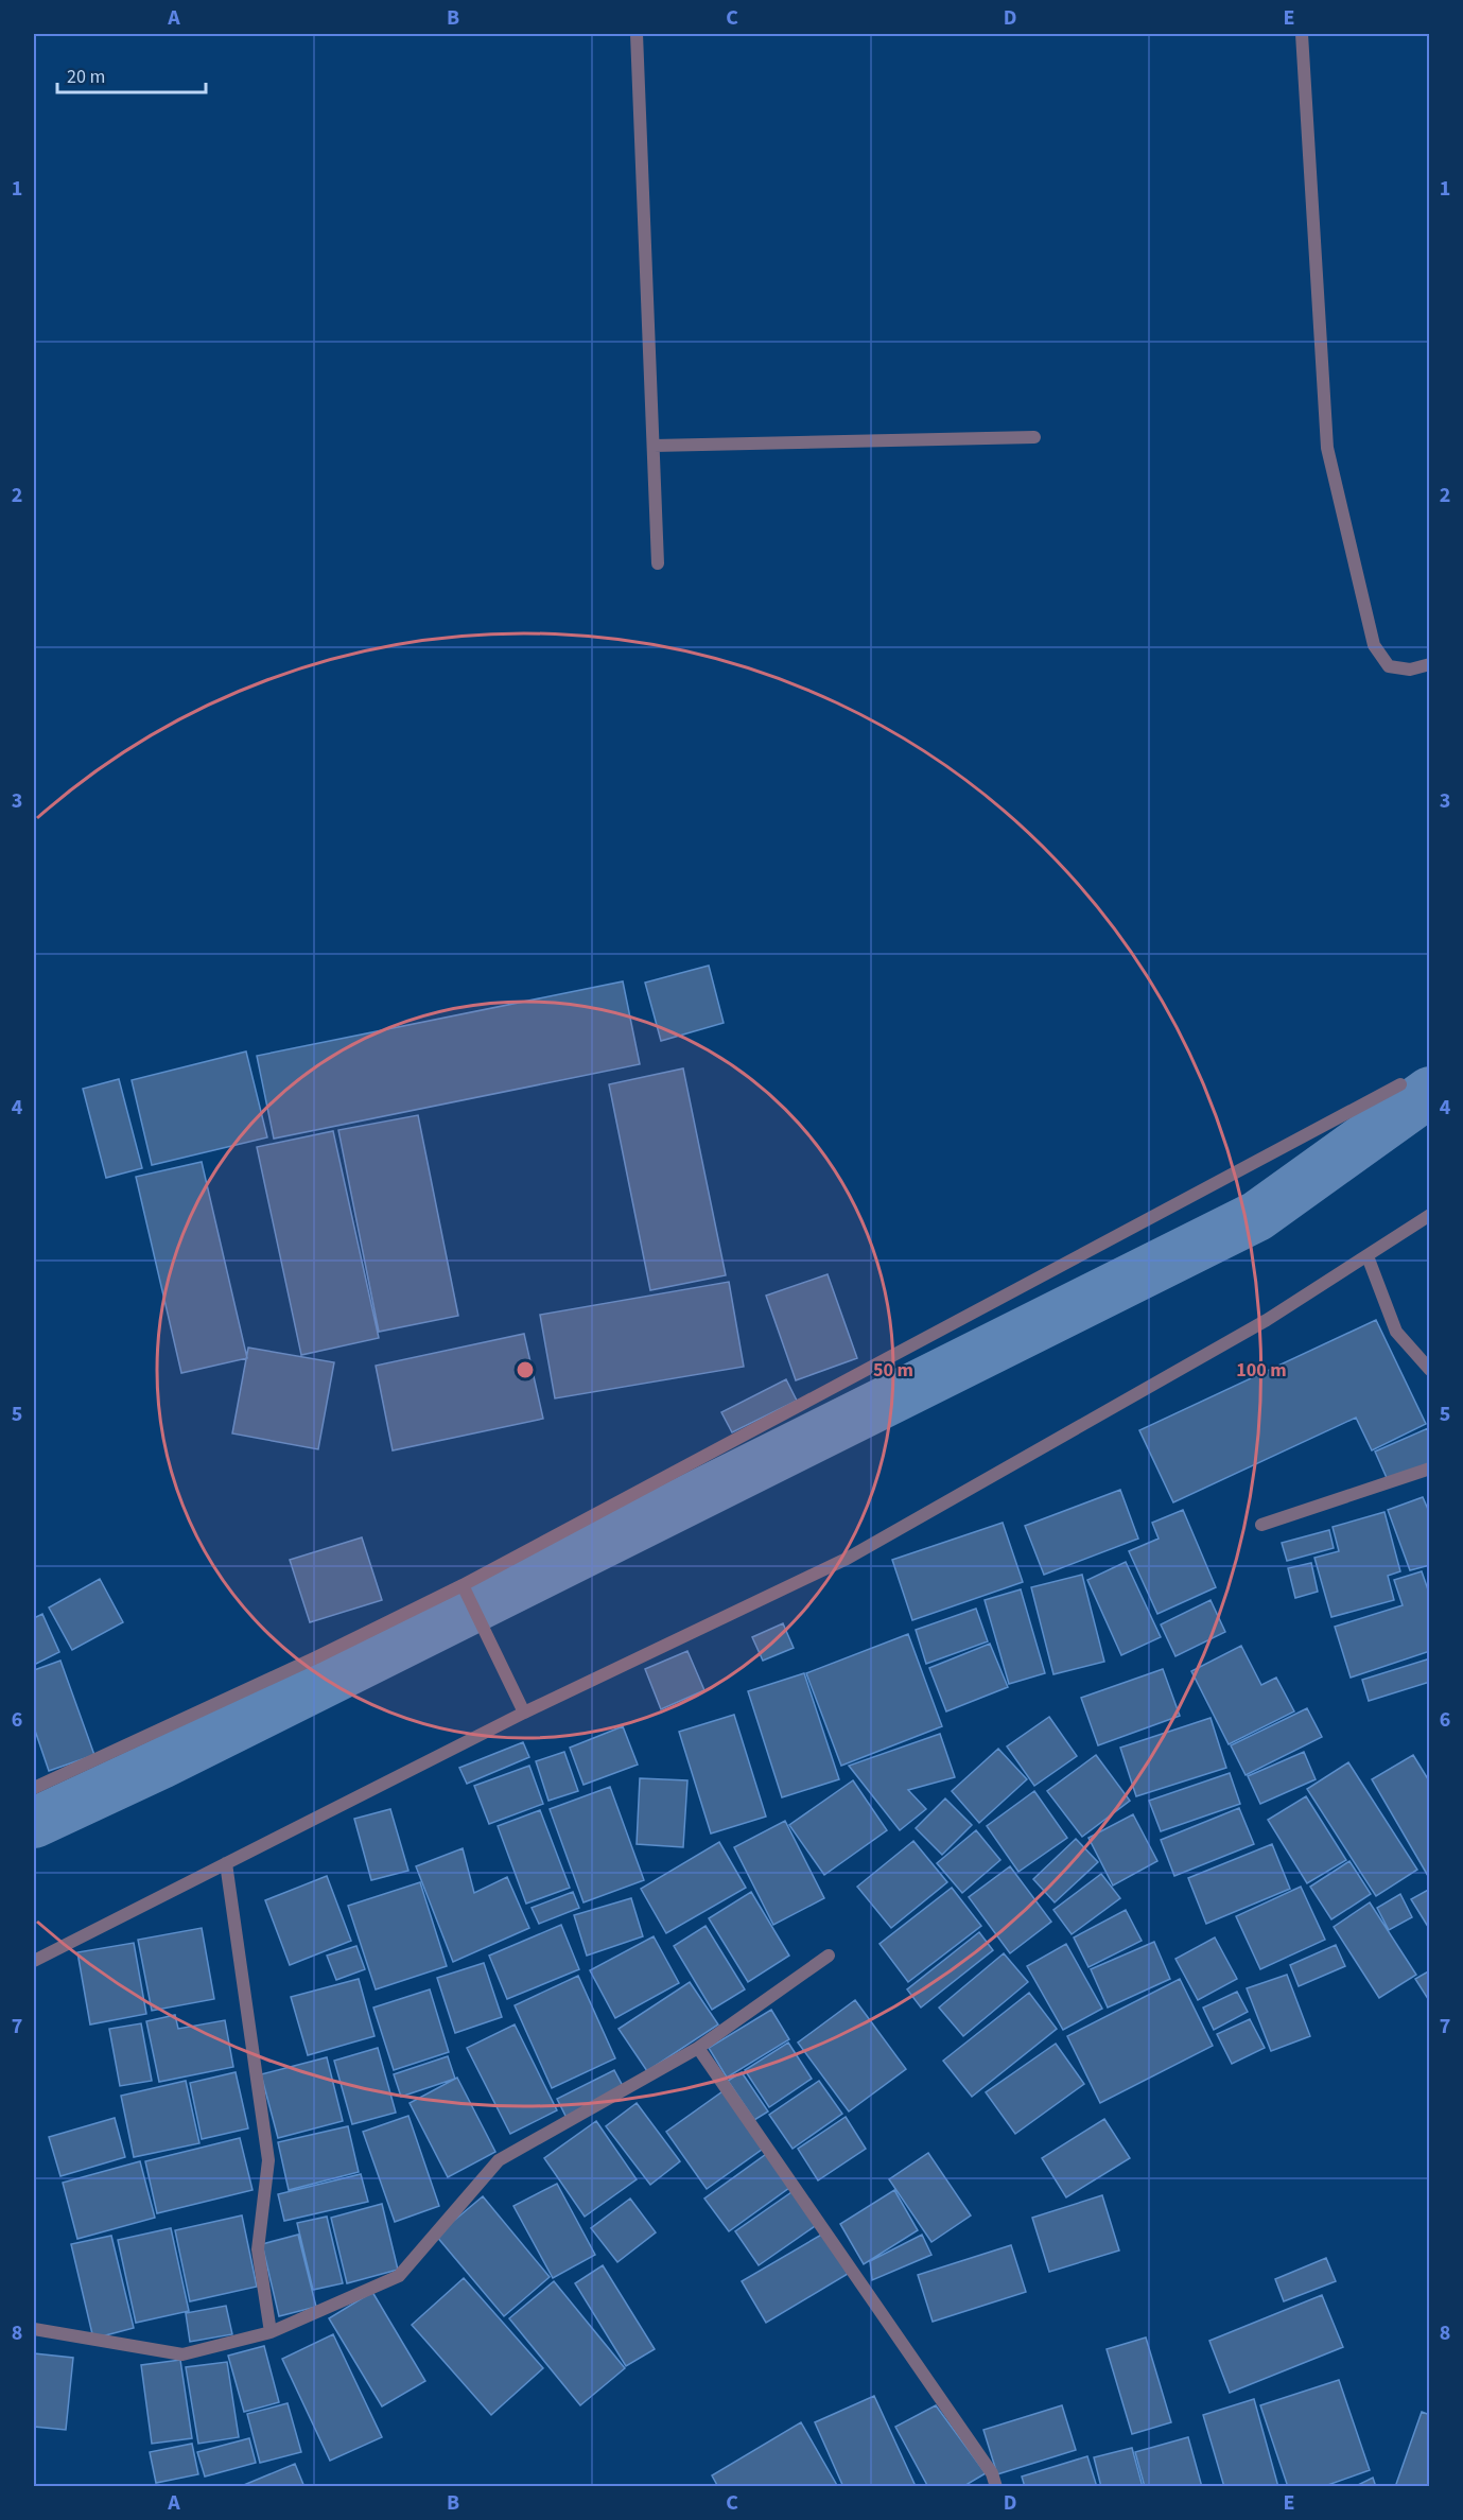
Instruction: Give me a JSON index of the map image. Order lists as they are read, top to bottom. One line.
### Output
{"scale_bar":"20 m","grid":{"columns":["A","B","C","D","E"],"rows":["1","2","3","4","5","6","7","8"]},"rings":["50 m","100 m"]}
